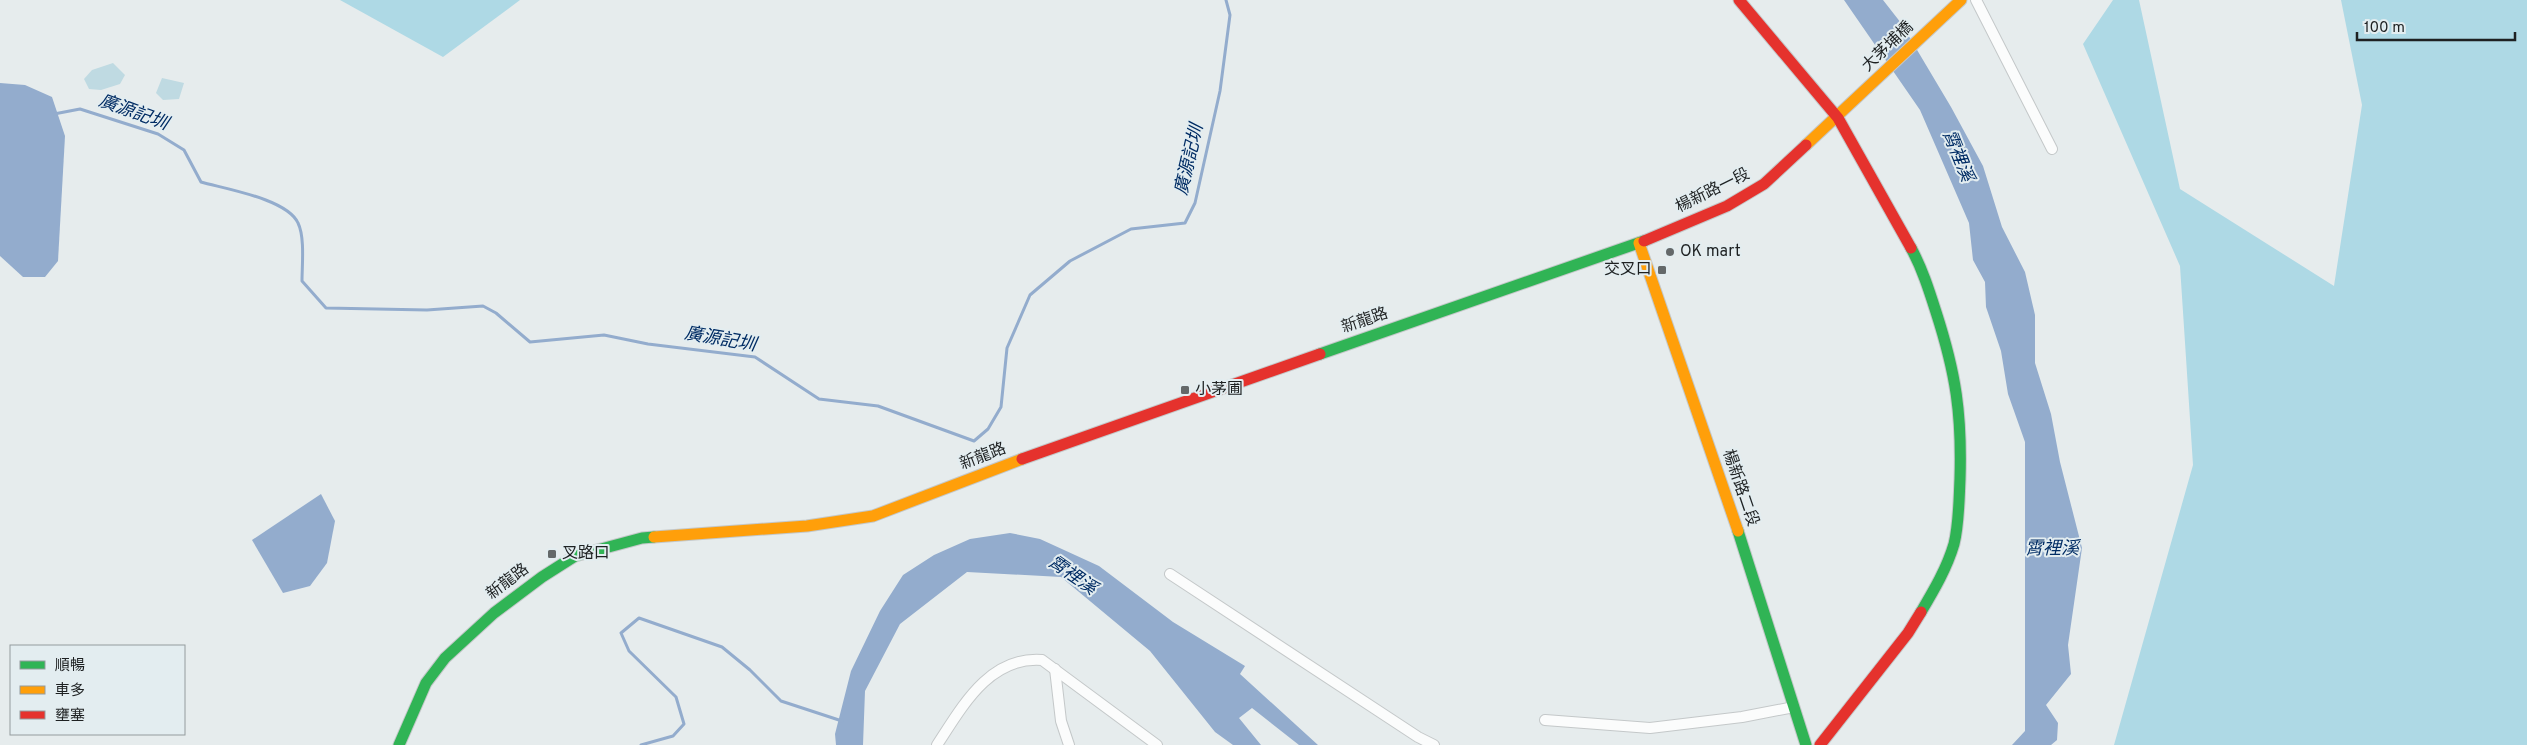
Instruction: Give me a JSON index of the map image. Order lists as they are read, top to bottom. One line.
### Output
{"streets":{"street":["大茅埔橋","楊新路一段","新龍路","楊新路二段"]},"crossings":[["大茅埔橋","楊新路一段"],["楊新路一段","新龍路"],["楊新路一段","楊新路二段"],["新龍路","楊新路二段"]],"water":["廣源記圳","霄裡溪"],"places":{"other":["OK mart"],"transit":["交叉口","小茅圃","叉路口"]},"legend":["順暢","車多","壅塞"],"scale_bar":"100 m"}
